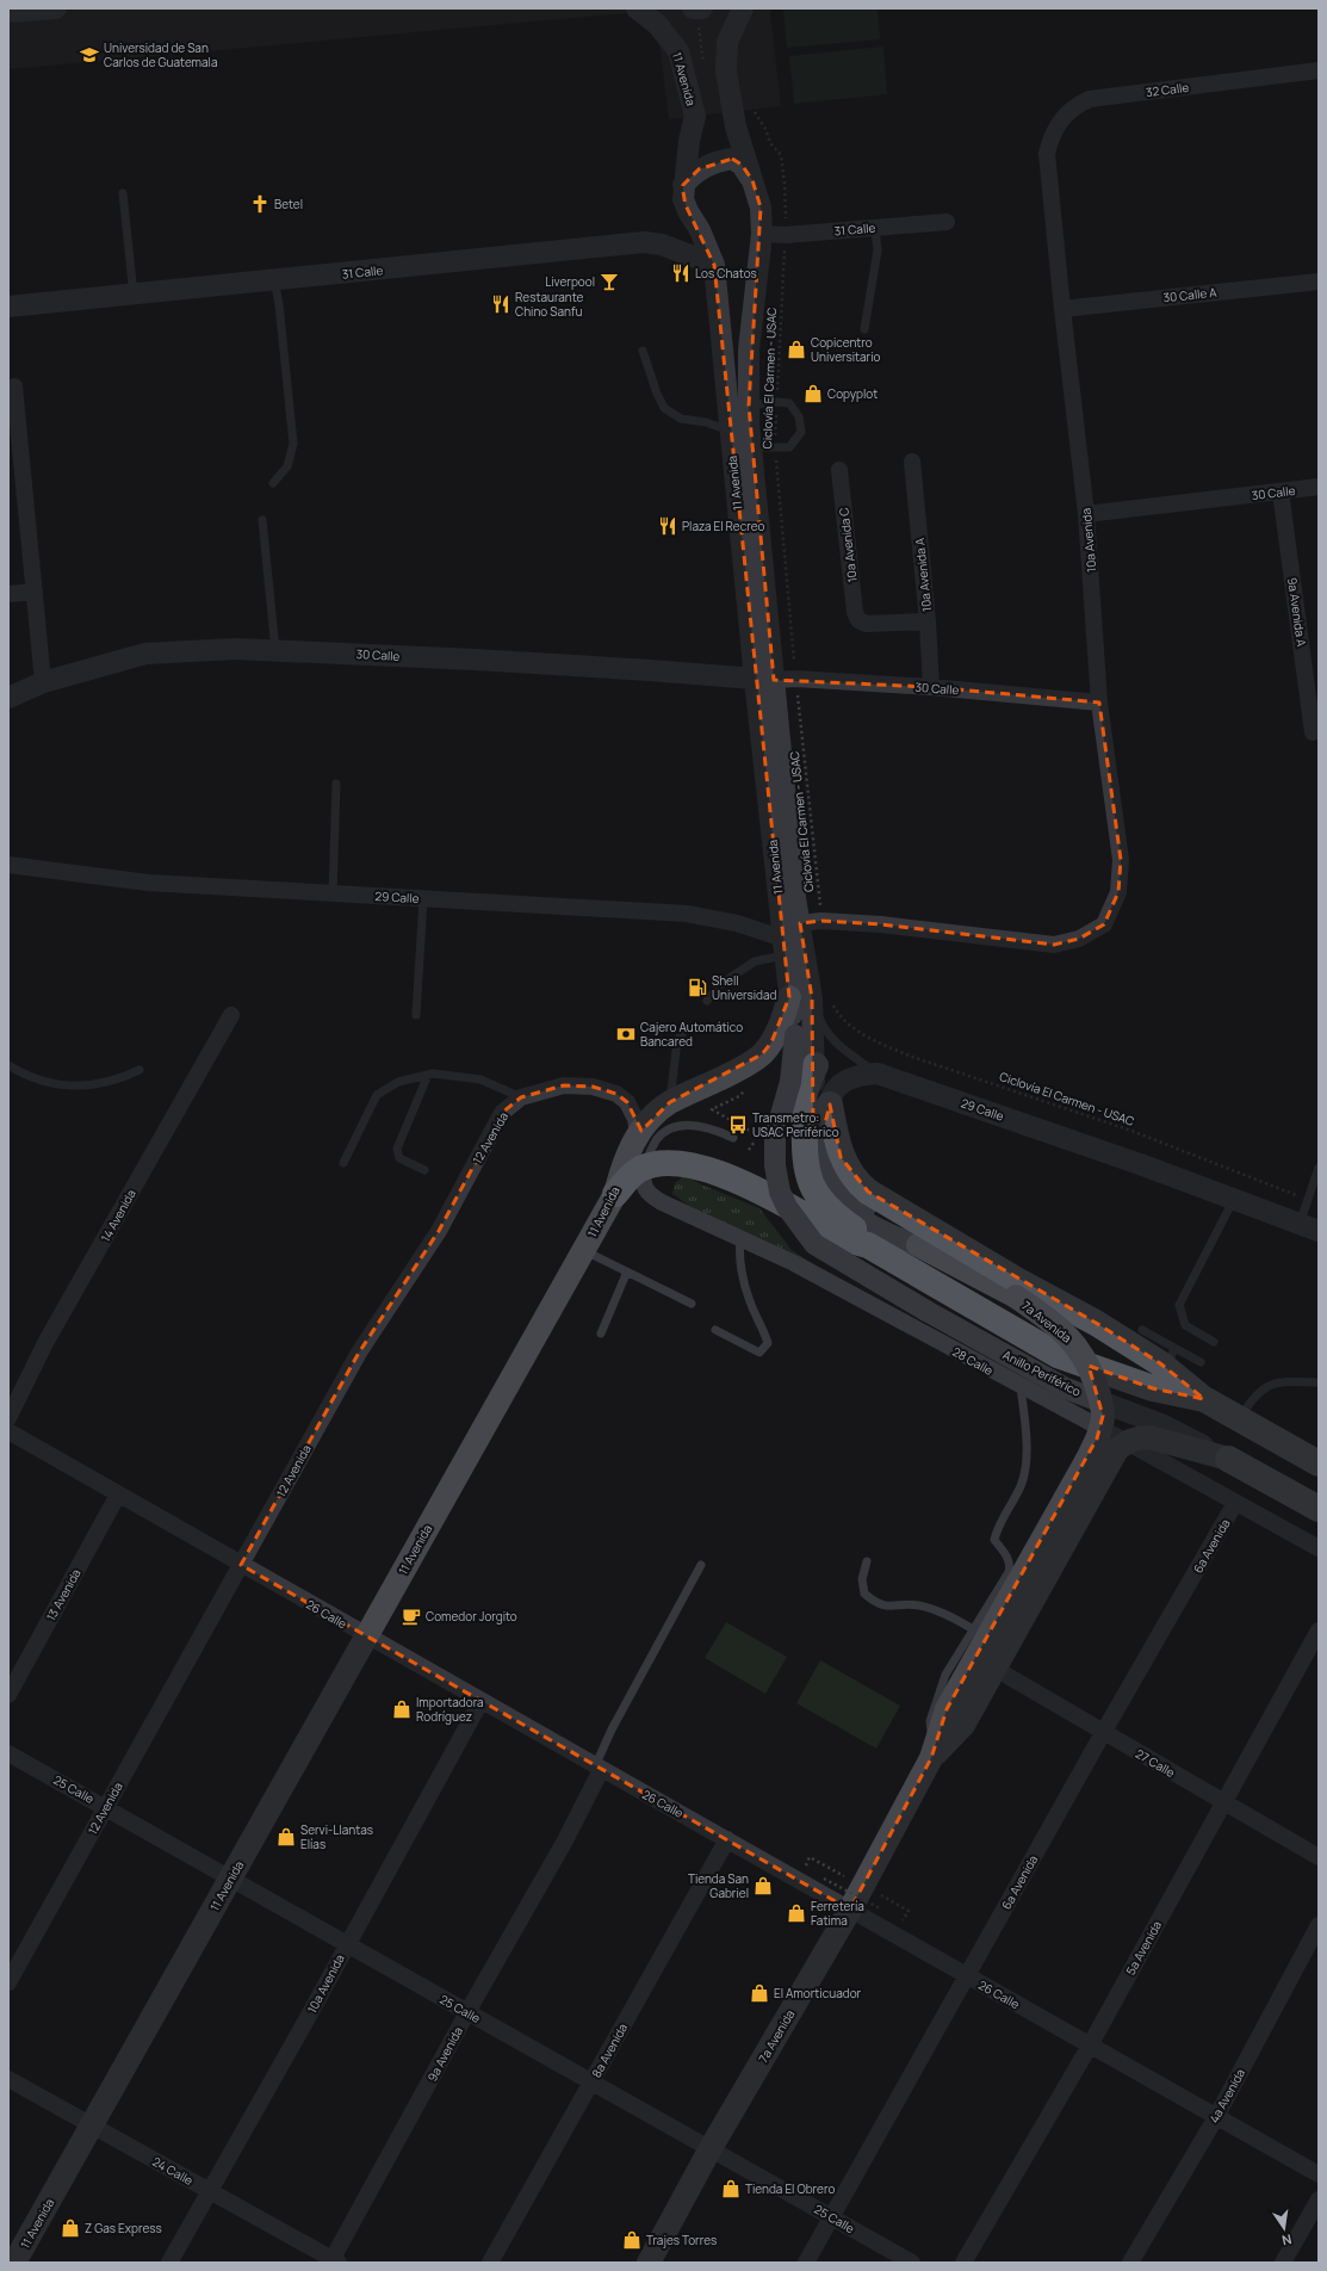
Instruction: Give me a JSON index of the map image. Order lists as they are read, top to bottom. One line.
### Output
{"streets":{"main road":["11 Avenida","7a Avenida","Anillo Periférico"],"street":["32 Calle","31 Calle","30 Calle A","30 Calle","10a Avenida","10a Avenida C","10a Avenida A","9a Avenida A","29 Calle","12 Avenida","14 Avenida","28 Calle","6a Avenida","13 Avenida","26 Calle","27 Calle","25 Calle","5a Avenida","8a Avenida","9a Avenida","4a Avenida","24 Calle"],"path":["Ciclovía El Carmen - USAC"]},"crossings":[["11 Avenida","31 Calle"],["11 Avenida","Ciclovía El Carmen - USAC"],["11 Avenida","30 Calle"],["11 Avenida","29 Calle"],["11 Avenida","12 Avenida"],["11 Avenida","7a Avenida"],["11 Avenida","Anillo Periférico"],["11 Avenida","26 Calle"],["11 Avenida","25 Calle"],["11 Avenida","24 Calle"],["32 Calle","10a Avenida"],["31 Calle","Ciclovía El Carmen - USAC"],["30 Calle A","10a Avenida"],["Ciclovía El Carmen - USAC","30 Calle"],["Ciclovía El Carmen - USAC","10a Avenida"],["Ciclovía El Carmen - USAC","Anillo Periférico"],["30 Calle","10a Avenida"],["30 Calle","10a Avenida A"],["30 Calle","9a Avenida A"],["10a Avenida","26 Calle"],["10a Avenida","25 Calle"],["10a Avenida","24 Calle"],["10a Avenida C","10a Avenida A"],["12 Avenida","26 Calle"],["12 Avenida","25 Calle"],["7a Avenida","28 Calle"],["7a Avenida","26 Calle"],["7a Avenida","27 Calle"],["7a Avenida","25 Calle"],["28 Calle","Anillo Periférico"],["28 Calle","6a Avenida"],["6a Avenida","26 Calle"],["6a Avenida","27 Calle"],["6a Avenida","25 Calle"],["13 Avenida","26 Calle"],["26 Calle","5a Avenida"],["26 Calle","8a Avenida"],["26 Calle","9a Avenida"],["26 Calle","4a Avenida"],["27 Calle","5a Avenida"],["25 Calle","8a Avenida"],["25 Calle","9a Avenida"],["9a Avenida","24 Calle"]],"places":{"school or university":["Universidad de San Carlos de Guatemala"],"church":["Betel"],"restaurant":["Los Chatos","Restaurante Chino Sanfu","Plaza El Recreo"],"bar":["Liverpool"],"shop":["Copicentro Universitario","Copyplot","Importadora Rodríguez","Servi-Llantas Elías","Tienda San Gabriel","Ferretería Fatima","El Amorticuador","Tienda El Obrero","Z Gas Express","Trajes Torres"],"fuel station":["Shell Universidad"],"bank":["Cajero Automático Bancared"],"bus stop":["Transmetro: USAC Periférico"],"cafe":["Comedor Jorgito"]},"north":"bottom"}
